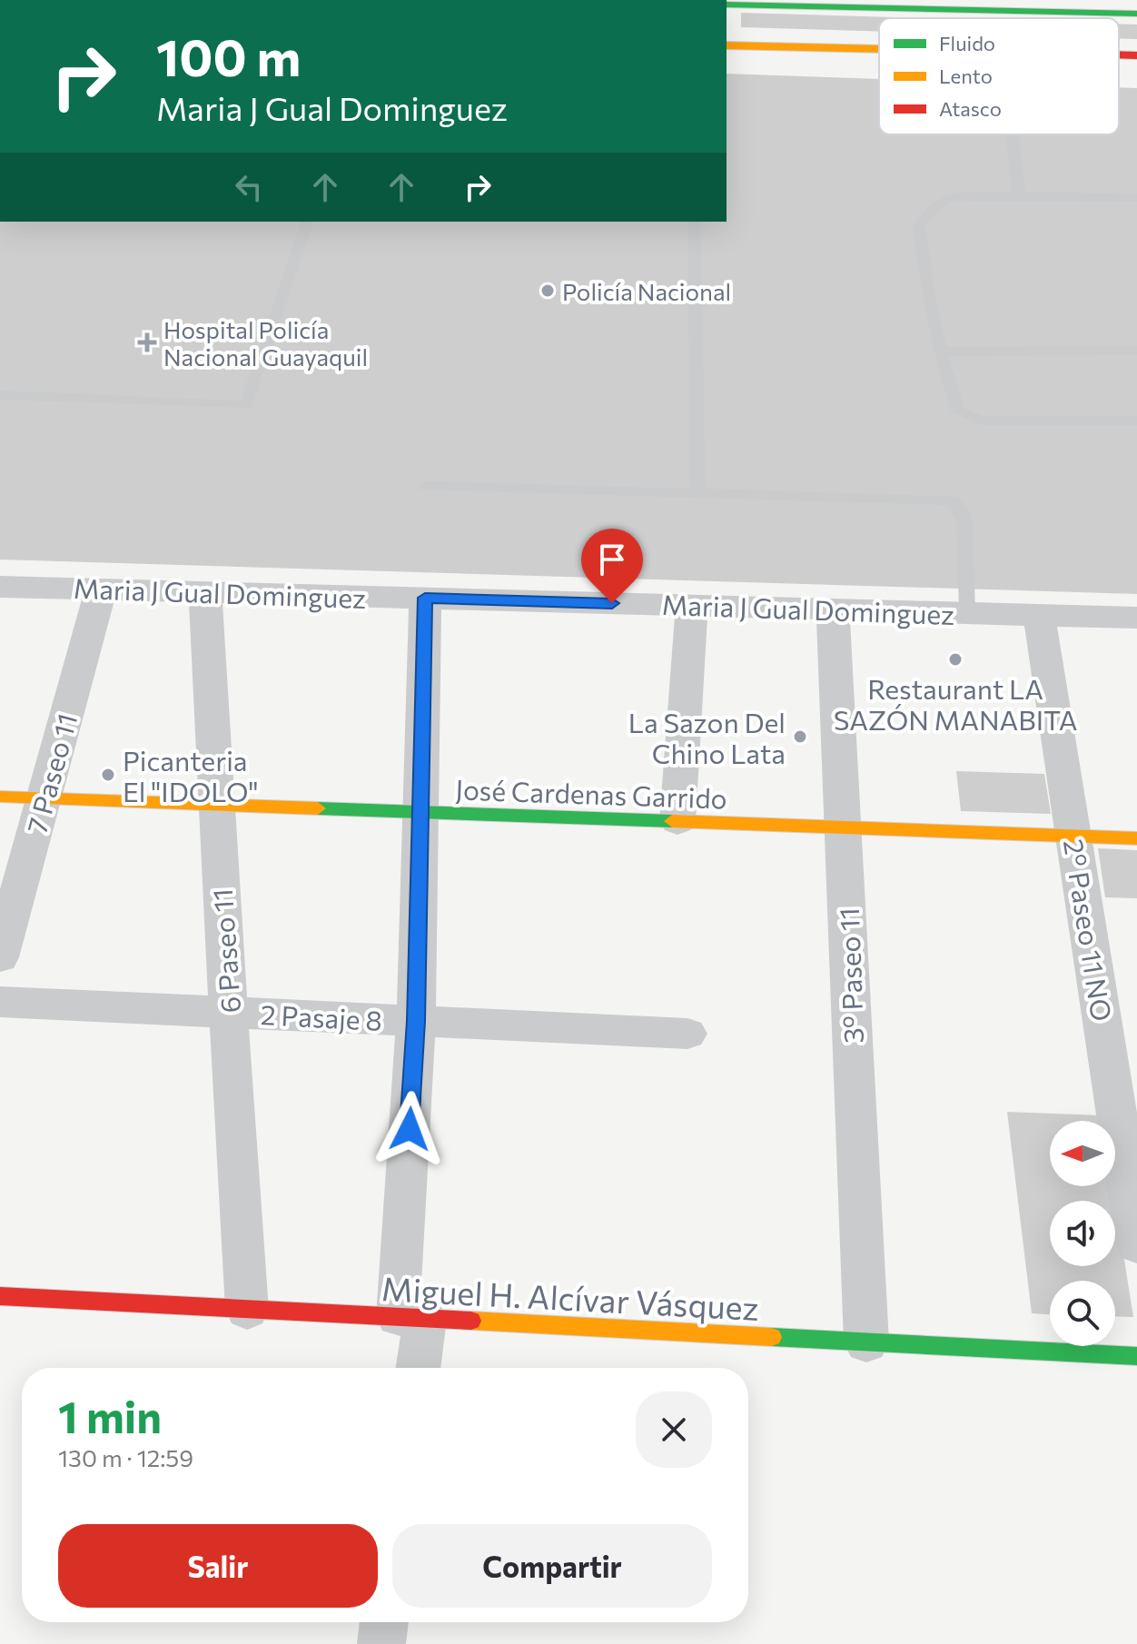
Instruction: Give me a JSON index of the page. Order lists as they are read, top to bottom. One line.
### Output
{"streets":{"street":["Maria J Gual Dominguez","7 Paseo 11","José Cardenas Garrido","2º Paseo 11 NO","6 Paseo 11","3º Paseo 11","2 Pasaje 8","Miguel H. Alcívar Vásquez"]},"crossings":[["Maria J Gual Dominguez","7 Paseo 11"],["Maria J Gual Dominguez","2º Paseo 11 NO"],["Maria J Gual Dominguez","6 Paseo 11"],["Maria J Gual Dominguez","3º Paseo 11"],["7 Paseo 11","José Cardenas Garrido"],["José Cardenas Garrido","2º Paseo 11 NO"],["José Cardenas Garrido","6 Paseo 11"],["José Cardenas Garrido","3º Paseo 11"],["6 Paseo 11","2 Pasaje 8"],["6 Paseo 11","Miguel H. Alcívar Vásquez"],["3º Paseo 11","Miguel H. Alcívar Vásquez"]],"places":{"other":["Policía Nacional","Restaurant LA SAZÓN MANABITA","La Sazon Del Chino Lata","Picanteria El \"IDOLO\""],"health":["Hospital Policía Nacional Guayaquil"]},"legend":["Fluido","Lento","Atasco"],"north":"left","page":{"turn":["100 m","Maria J Gual Dominguez"],"heading":["1 min","130 m · 12:59"],"buttons":["Salir","Compartir"]}}
